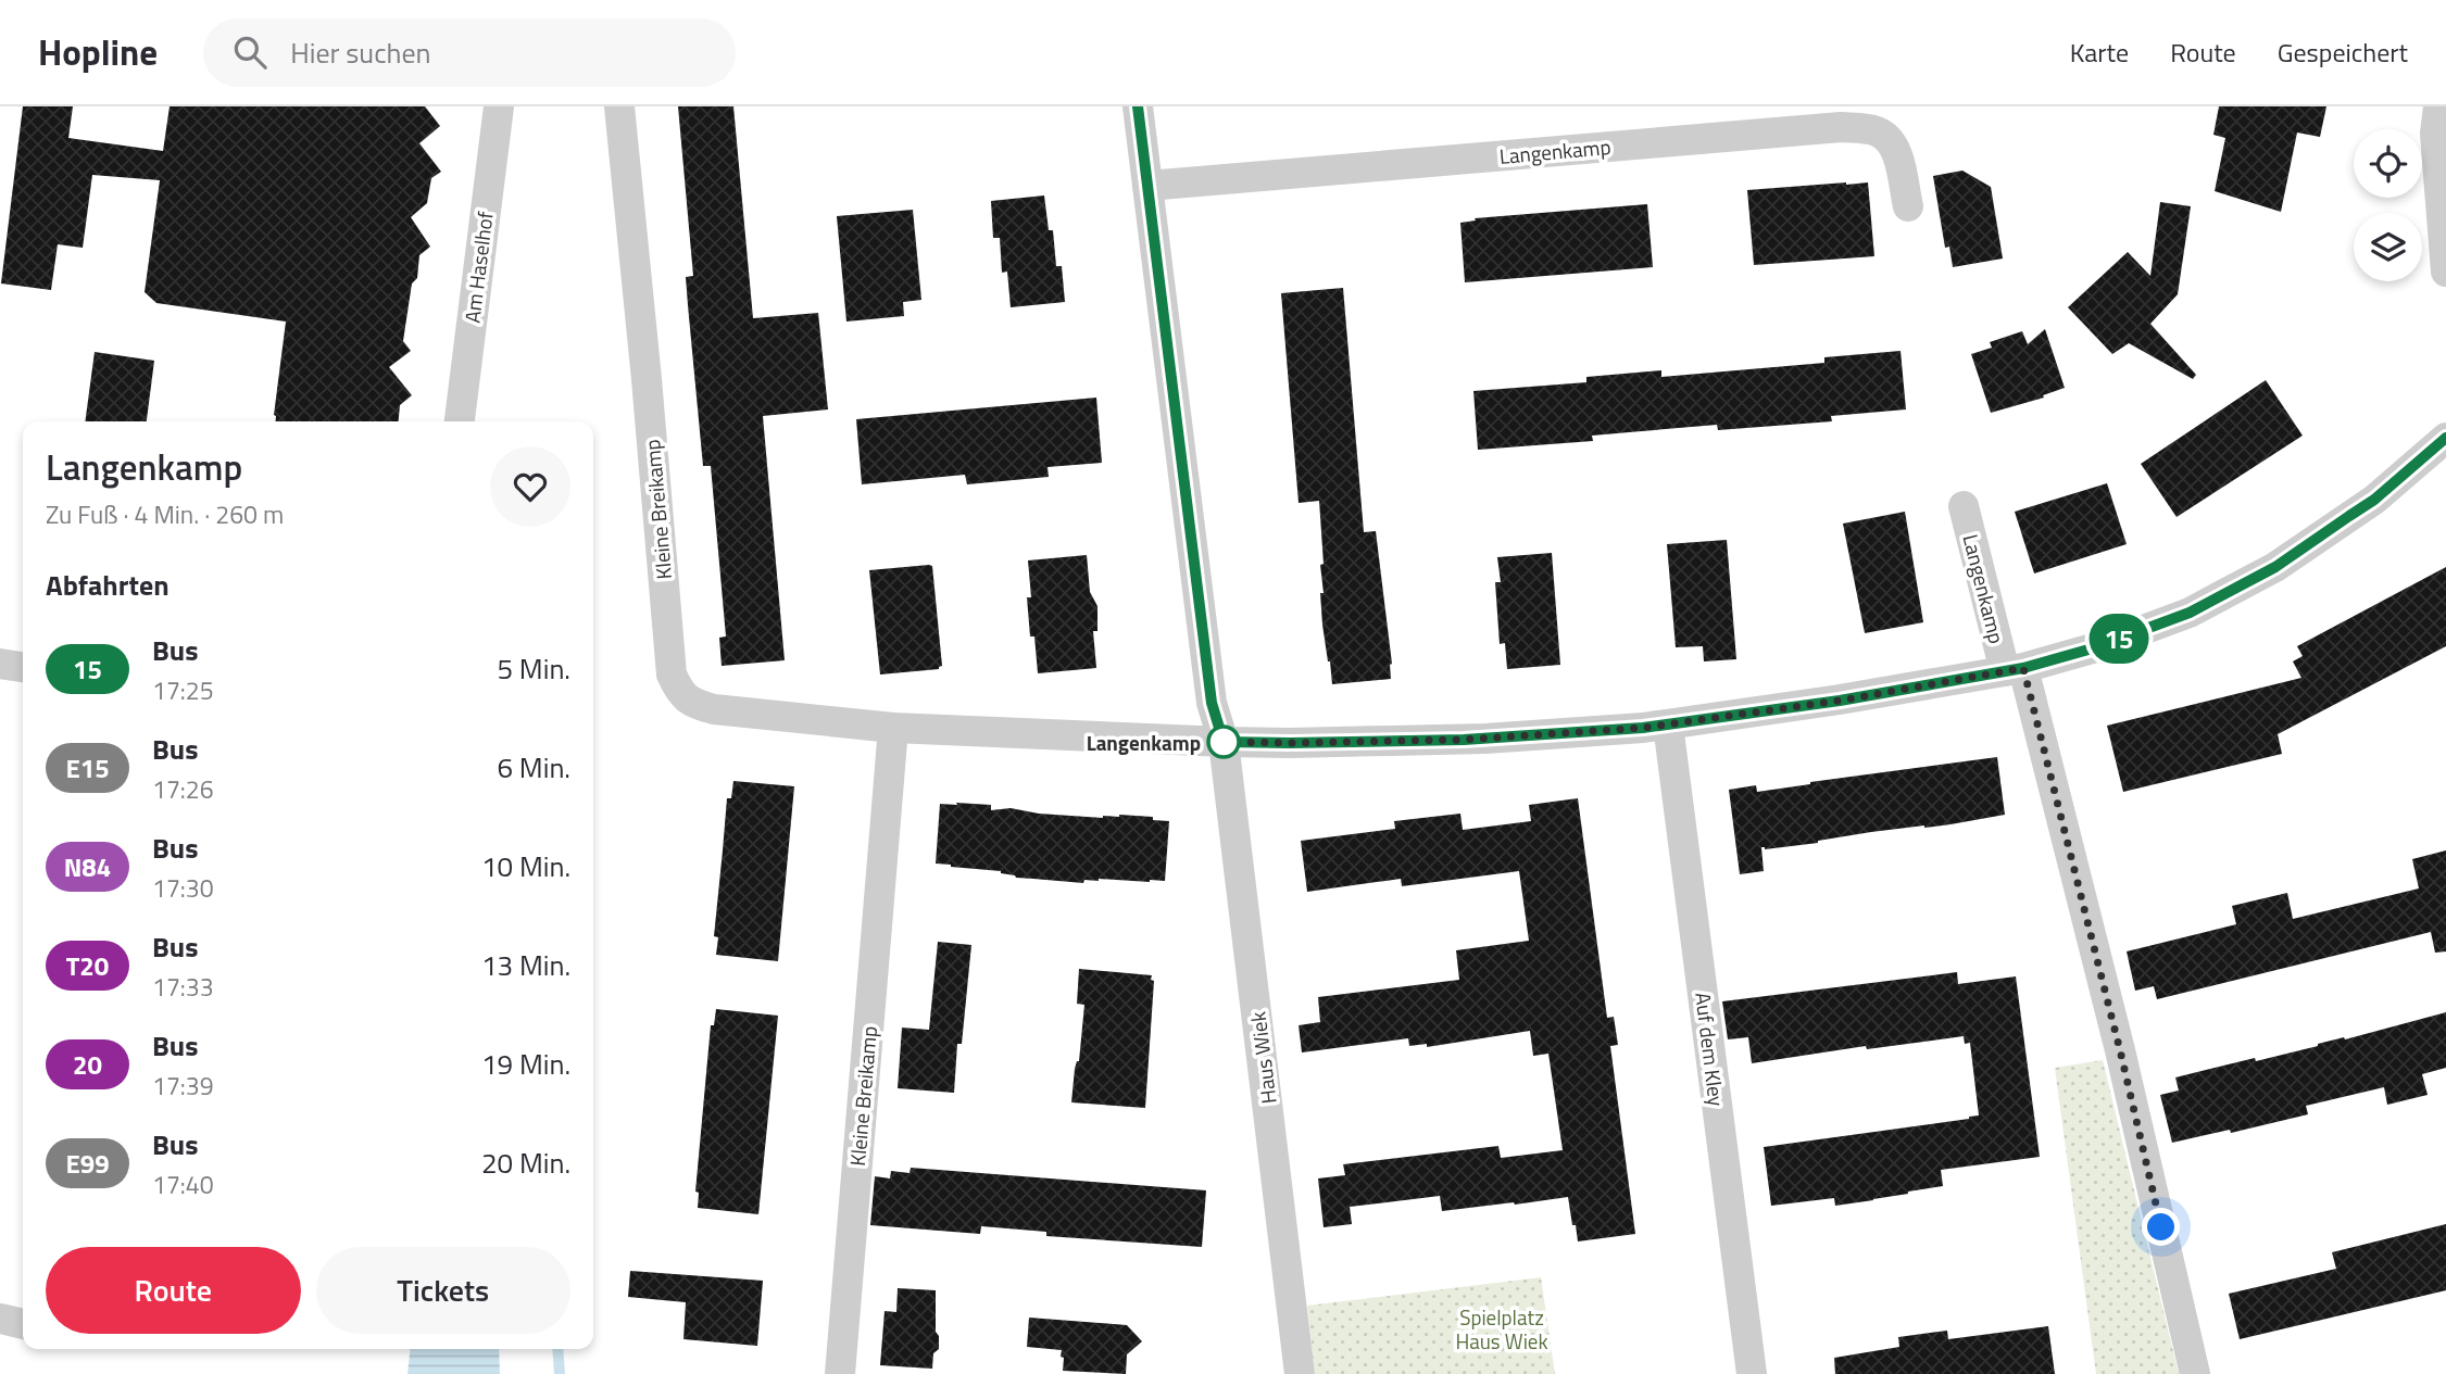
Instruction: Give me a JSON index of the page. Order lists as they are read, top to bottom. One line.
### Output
{"streets":{"street":["Langenkamp","Am Haselhof","Kleine Breikamp","Auf dem Kley","Haus Wiek"]},"crossings":[["Langenkamp","Kleine Breikamp"],["Langenkamp","Auf dem Kley"],["Langenkamp","Haus Wiek"],["Kleine Breikamp","Haus Wiek"]],"parks":["Spielplatz Haus Wiek"],"places":["Langenkamp"],"lines":["bus line 15"],"page":{"header":"Hopline","search":"Hier suchen","nav":["Karte","Route","Gespeichert"],"on_map":"15","heading":[["Langenkamp","Zu Fuß · 4 Min. · 260 m"],"Abfahrten"],"list":[{"mark":"15","name":"Bus","note":"17:25","value":"5 Min."},{"mark":"E15","name":"Bus","note":"17:26","value":"6 Min."},{"mark":"N84","name":"Bus","note":"17:30","value":"10 Min."},{"mark":"T20","name":"Bus","note":"17:33","value":"13 Min."},{"mark":"20","name":"Bus","note":"17:39","value":"19 Min."},{"mark":"E99","name":"Bus","note":"17:40","value":"20 Min."}],"buttons":["Route","Tickets"]}}
